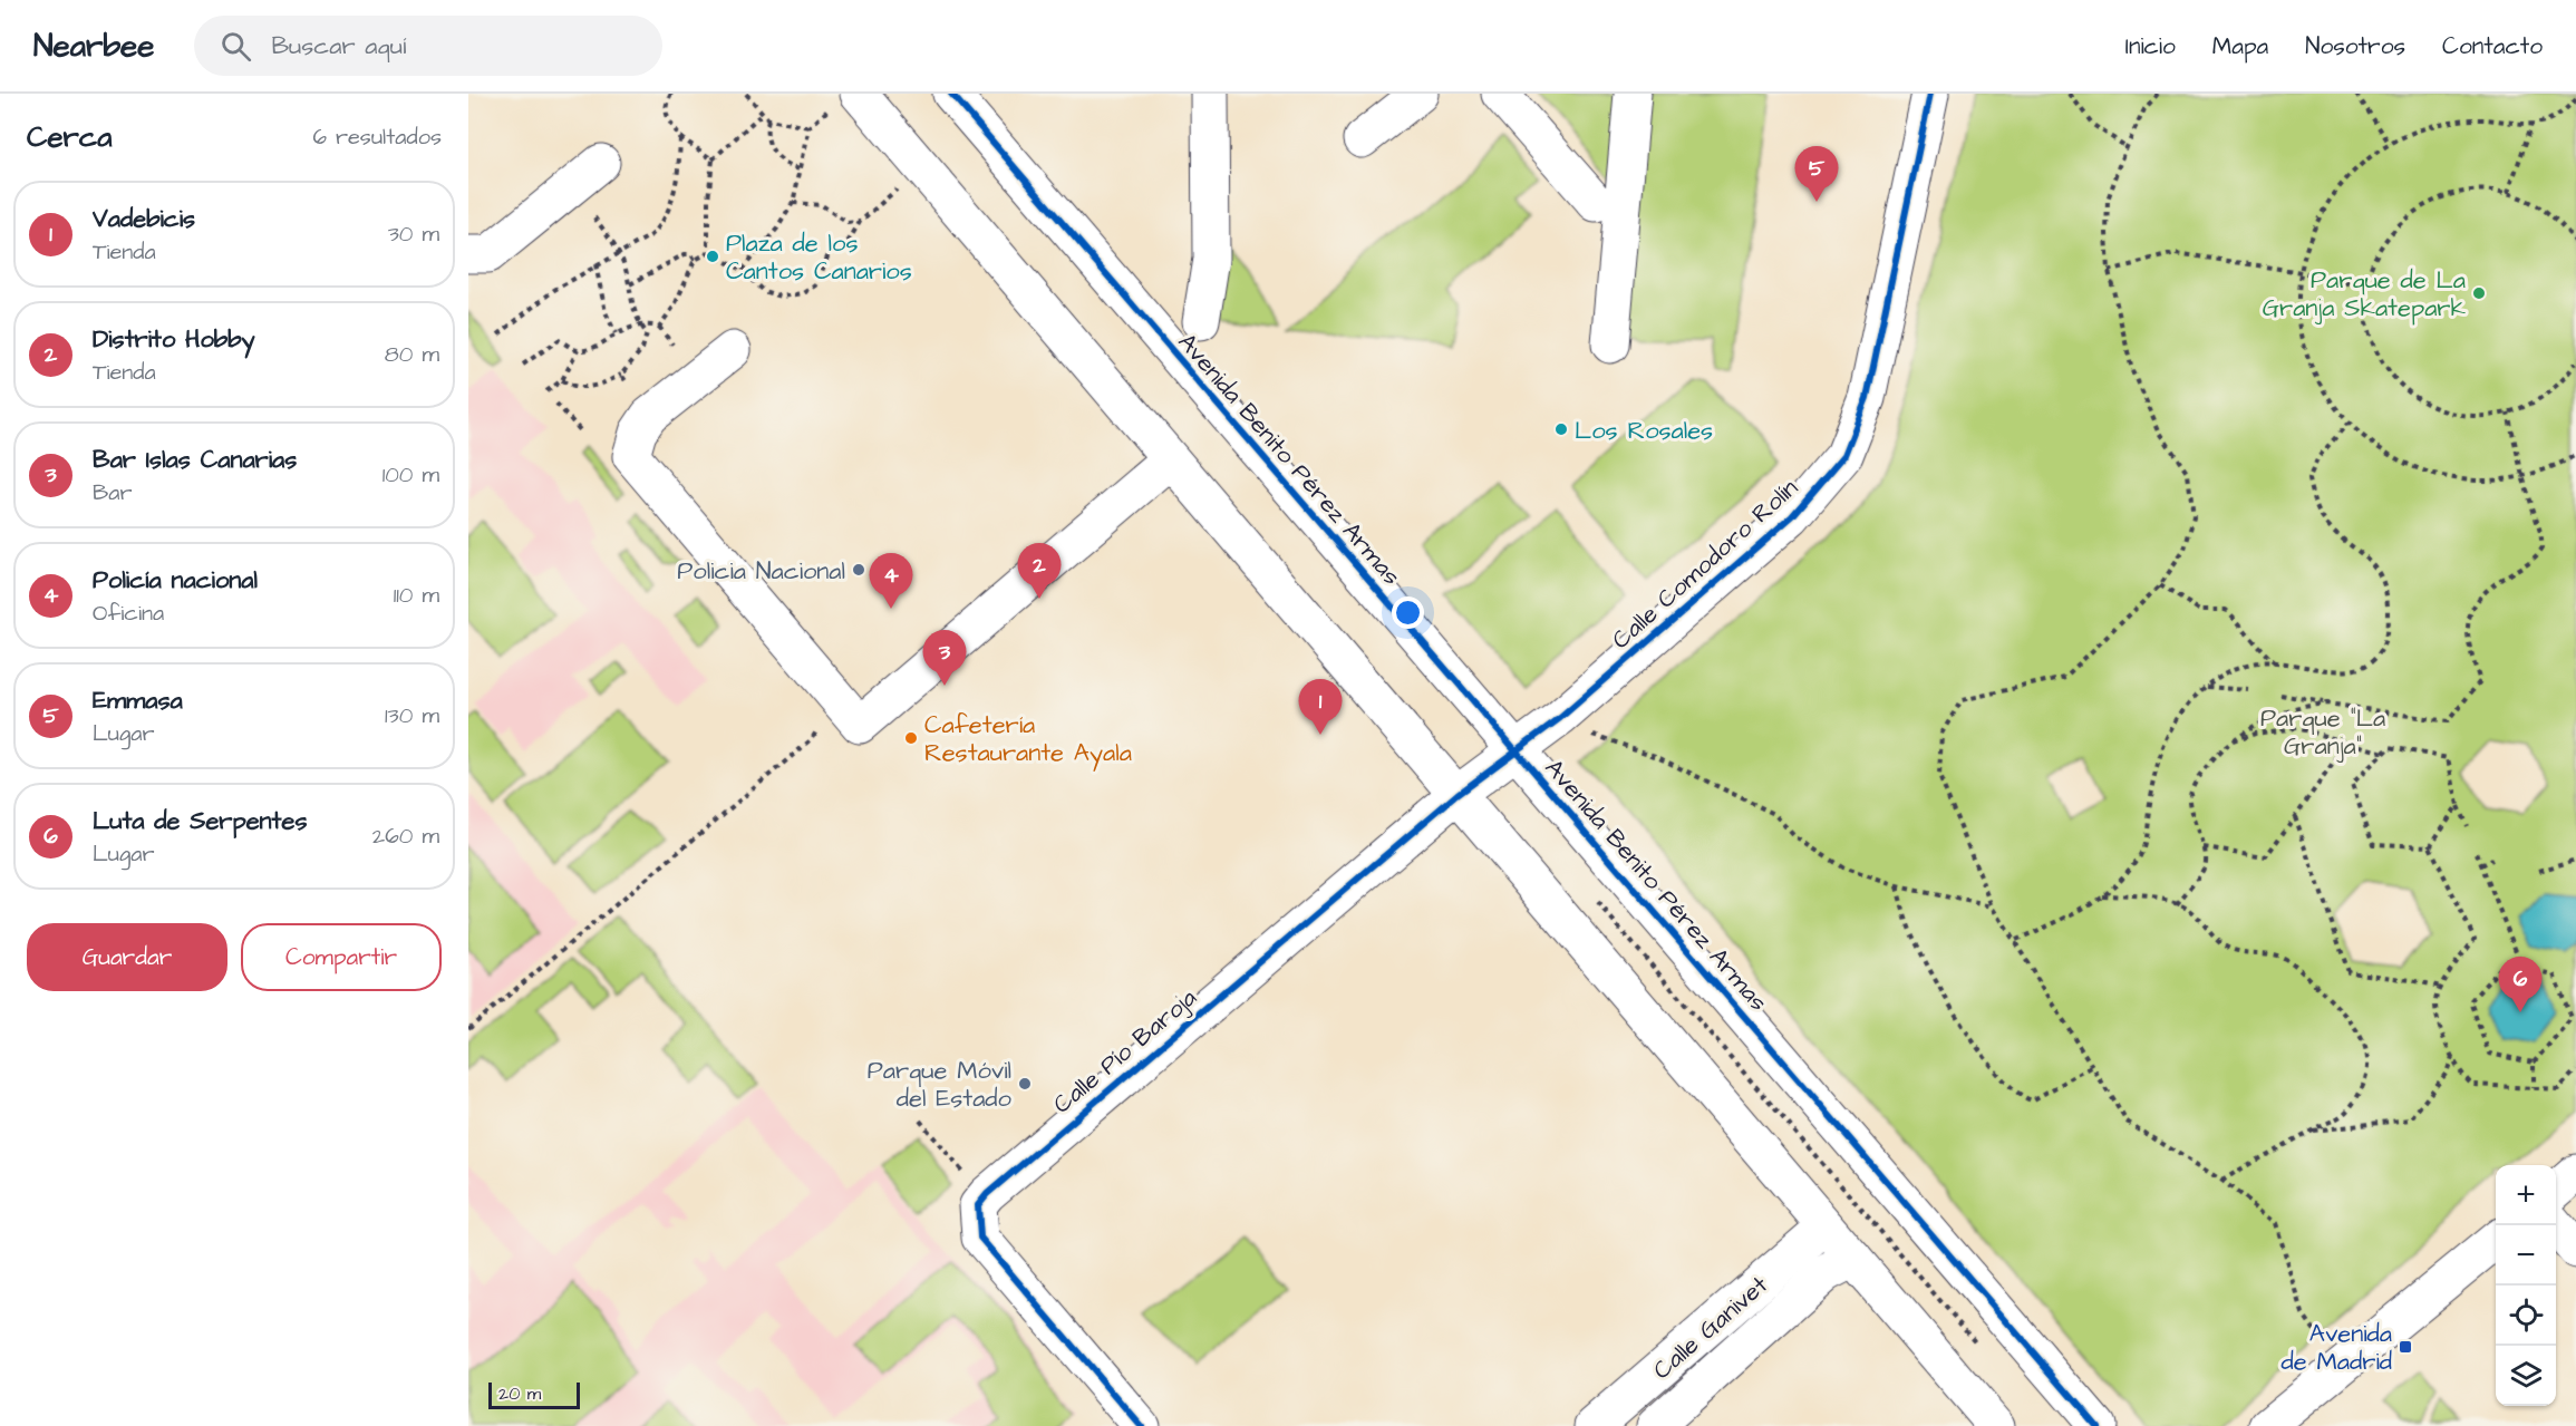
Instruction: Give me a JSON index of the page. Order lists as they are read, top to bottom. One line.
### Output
{"streets":{"street":["Avenida Benito Pérez Armas","Calle Comodoro Rolín","Calle Pío Baroja","Calle Ganivet"]},"crossings":[["Avenida Benito Pérez Armas","Calle Comodoro Rolín"],["Avenida Benito Pérez Armas","Calle Pío Baroja"],["Calle Comodoro Rolín","Calle Pío Baroja"]],"parks":["Parque \"La Granja\""],"places":{"other":["Plaza de los Cantos Canarios","Parque de La Granja Skatepark","Los Rosales","Policia Nacional","Cafetería Restaurante Ayala","Parque Móvil del Estado"],"transit":["Avenida de Madrid"]},"scale_bar":"20 m","page":{"header":"Nearbee","search":"Buscar aquí","nav":["Inicio","Mapa","Nosotros","Contacto"],"heading":["Cerca","6 resultados"],"pins":["5","2","4","3","1","6"],"list":[{"mark":"1","name":"Vadebicis","note":"Tienda","value":"30 m"},{"mark":"2","name":"Distrito Hobby","note":"Tienda","value":"80 m"},{"mark":"3","name":"Bar Islas Canarias","note":"Bar","value":"100 m"},{"mark":"4","name":"Policía nacional","note":"Oficina","value":"110 m"},{"mark":"5","name":"Emmasa","note":"Lugar","value":"130 m"},{"mark":"6","name":"Luta de Serpentes","note":"Lugar","value":"260 m"}],"buttons":["Guardar","Compartir"],"map_buttons":["+","−"],"scale":"20 m"}}
